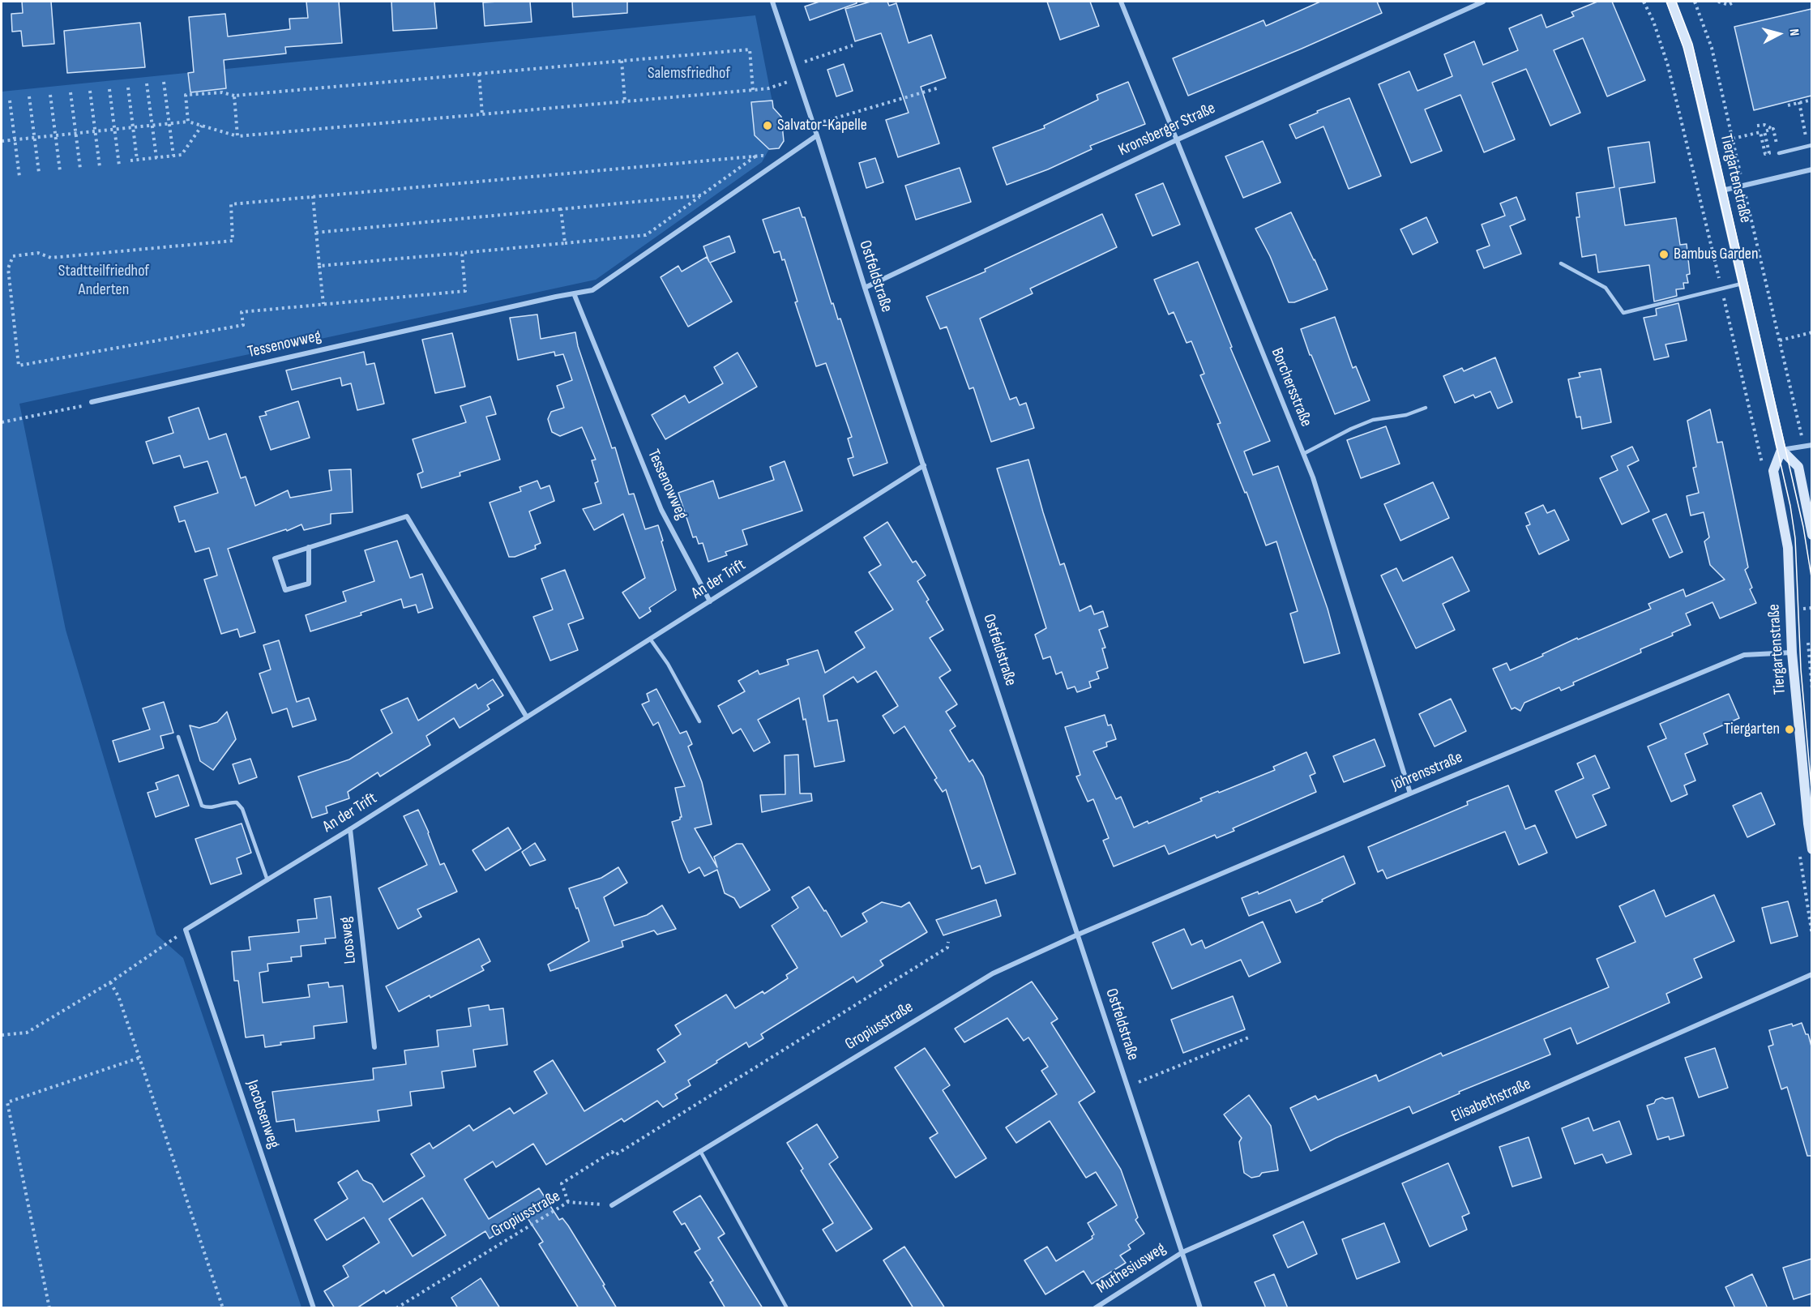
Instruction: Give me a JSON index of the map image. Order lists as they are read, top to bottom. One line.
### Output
{"streets":{"main road":["Tiergartenstraße"],"street":["Kronsberger Straße","Ostfeldstraße","Tessenowweg","Borchersstraße","An der Trift","Jöhrensstraße","Loosweg","Gropiusstraße","Elisabethstraße","Jacobsenweg","Muthesiusweg"]},"crossings":[["Kronsberger Straße","Ostfeldstraße"],["Kronsberger Straße","Borchersstraße"],["Tiergartenstraße","Jöhrensstraße"],["Ostfeldstraße","Tessenowweg"],["Ostfeldstraße","An der Trift"],["Ostfeldstraße","Jöhrensstraße"],["Ostfeldstraße","Gropiusstraße"],["Ostfeldstraße","Elisabethstraße"],["Ostfeldstraße","Muthesiusweg"],["Tessenowweg","An der Trift"],["Borchersstraße","Jöhrensstraße"],["An der Trift","Loosweg"],["An der Trift","Jacobsenweg"],["Jöhrensstraße","Gropiusstraße"],["Elisabethstraße","Muthesiusweg"]],"parks":["Salemsfriedhof","Stadtteilfriedhof Anderten"],"places":["Salvator-Kapelle","Bambus Garden","Tiergarten"],"north":"right"}
